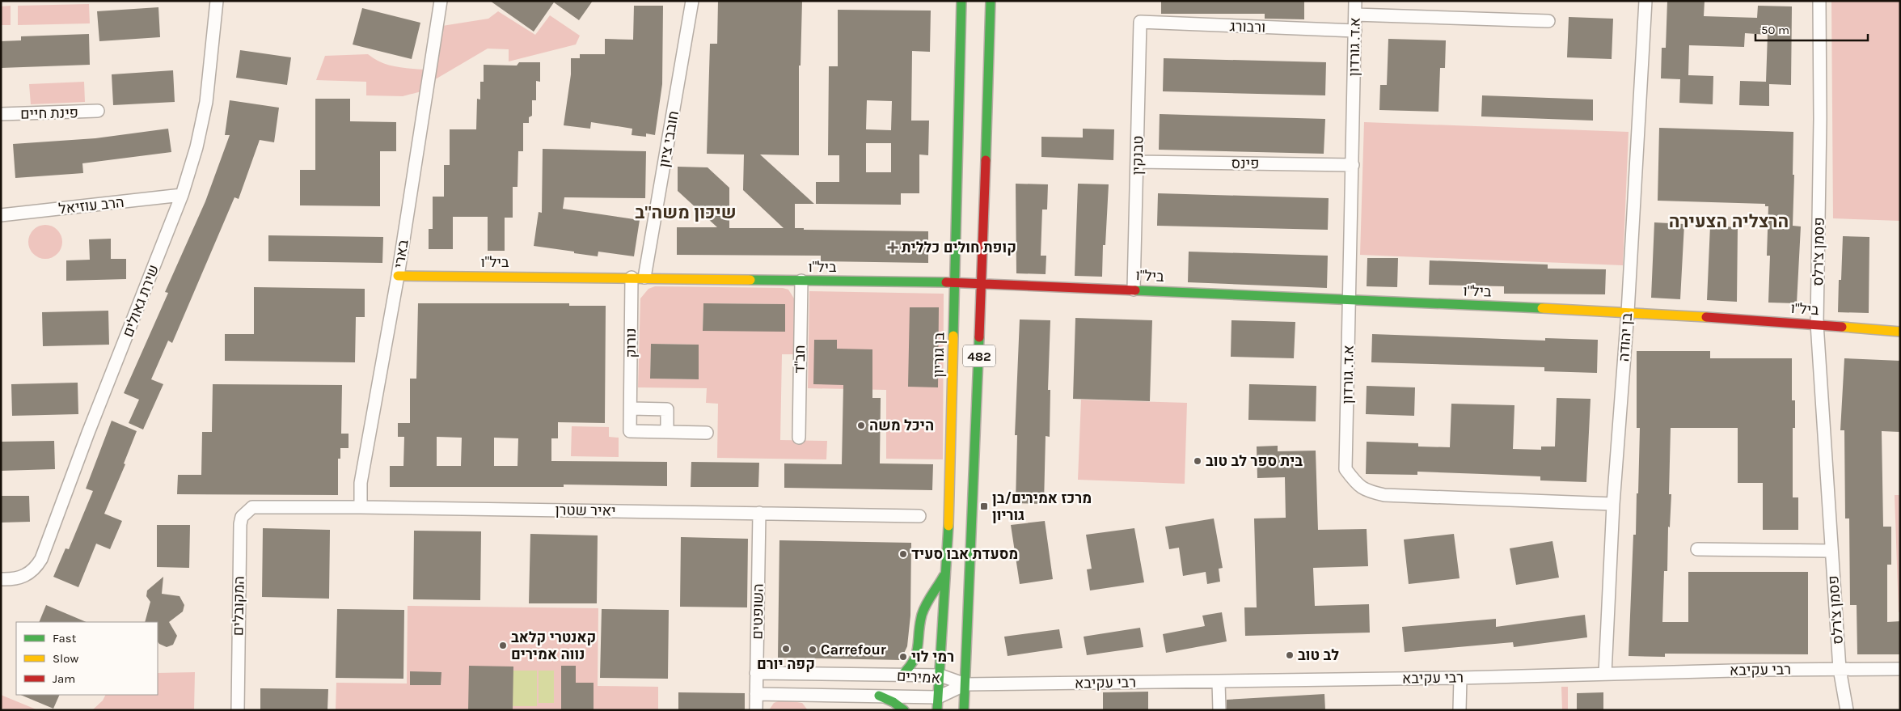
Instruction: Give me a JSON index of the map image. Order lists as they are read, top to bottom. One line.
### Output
{"streets":{"main road":["ביל\"ו","בן גוריון","482"],"street":["ורבורג","א.ד. גורדון","פינת חיים","חובבי ציון","טבנקין","פינס","הרב עוזיאל","פסמן צ'רלס","בארי","שירת גאולים","בן יהודה","נורוק","חב\"ד","יאיר שטרן","המקובלים","השופטים","רבי עקיבא","אמירים"]},"crossings":[["ורבורג","א.ד. גורדון"],["ורבורג","טבנקין"],["א.ד. גורדון","פינס"],["א.ד. גורדון","ביל\"ו"],["א.ד. גורדון","בן יהודה"],["חובבי ציון","ביל\"ו"],["טבנקין","פינס"],["טבנקין","ביל\"ו"],["הרב עוזיאל","שירת גאולים"],["פסמן צ'רלס","ביל\"ו"],["פסמן צ'רלס","רבי עקיבא"],["בארי","ביל\"ו"],["בארי","יאיר שטרן"],["ביל\"ו","בן יהודה"],["ביל\"ו","נורוק"],["ביל\"ו","בן גוריון"],["ביל\"ו","482"],["ביל\"ו","חב\"ד"],["בן יהודה","רבי עקיבא"],["בן גוריון","אמירים"],["482","רבי עקיבא"],["482","אמירים"],["יאיר שטרן","המקובלים"],["יאיר שטרן","השופטים"],["השופטים","אמירים"],["רבי עקיבא","אמירים"]],"districts":["שיכון משה\"ב","הרצליה הצעירה"],"places":{"health":["קופת חולים כללית"],"other":["היכל משה","בית ספר לב טוב","מסעדת אבו סעיד","קאנטרי קלאב נווה אמירים","קפה יורם","Carrefour","לב טוב","רמי לוי"],"transit":["מרכז אמירים/בן גוריון"]},"legend":["Fast","Slow","Jam"],"scale_bar":"50 m"}
